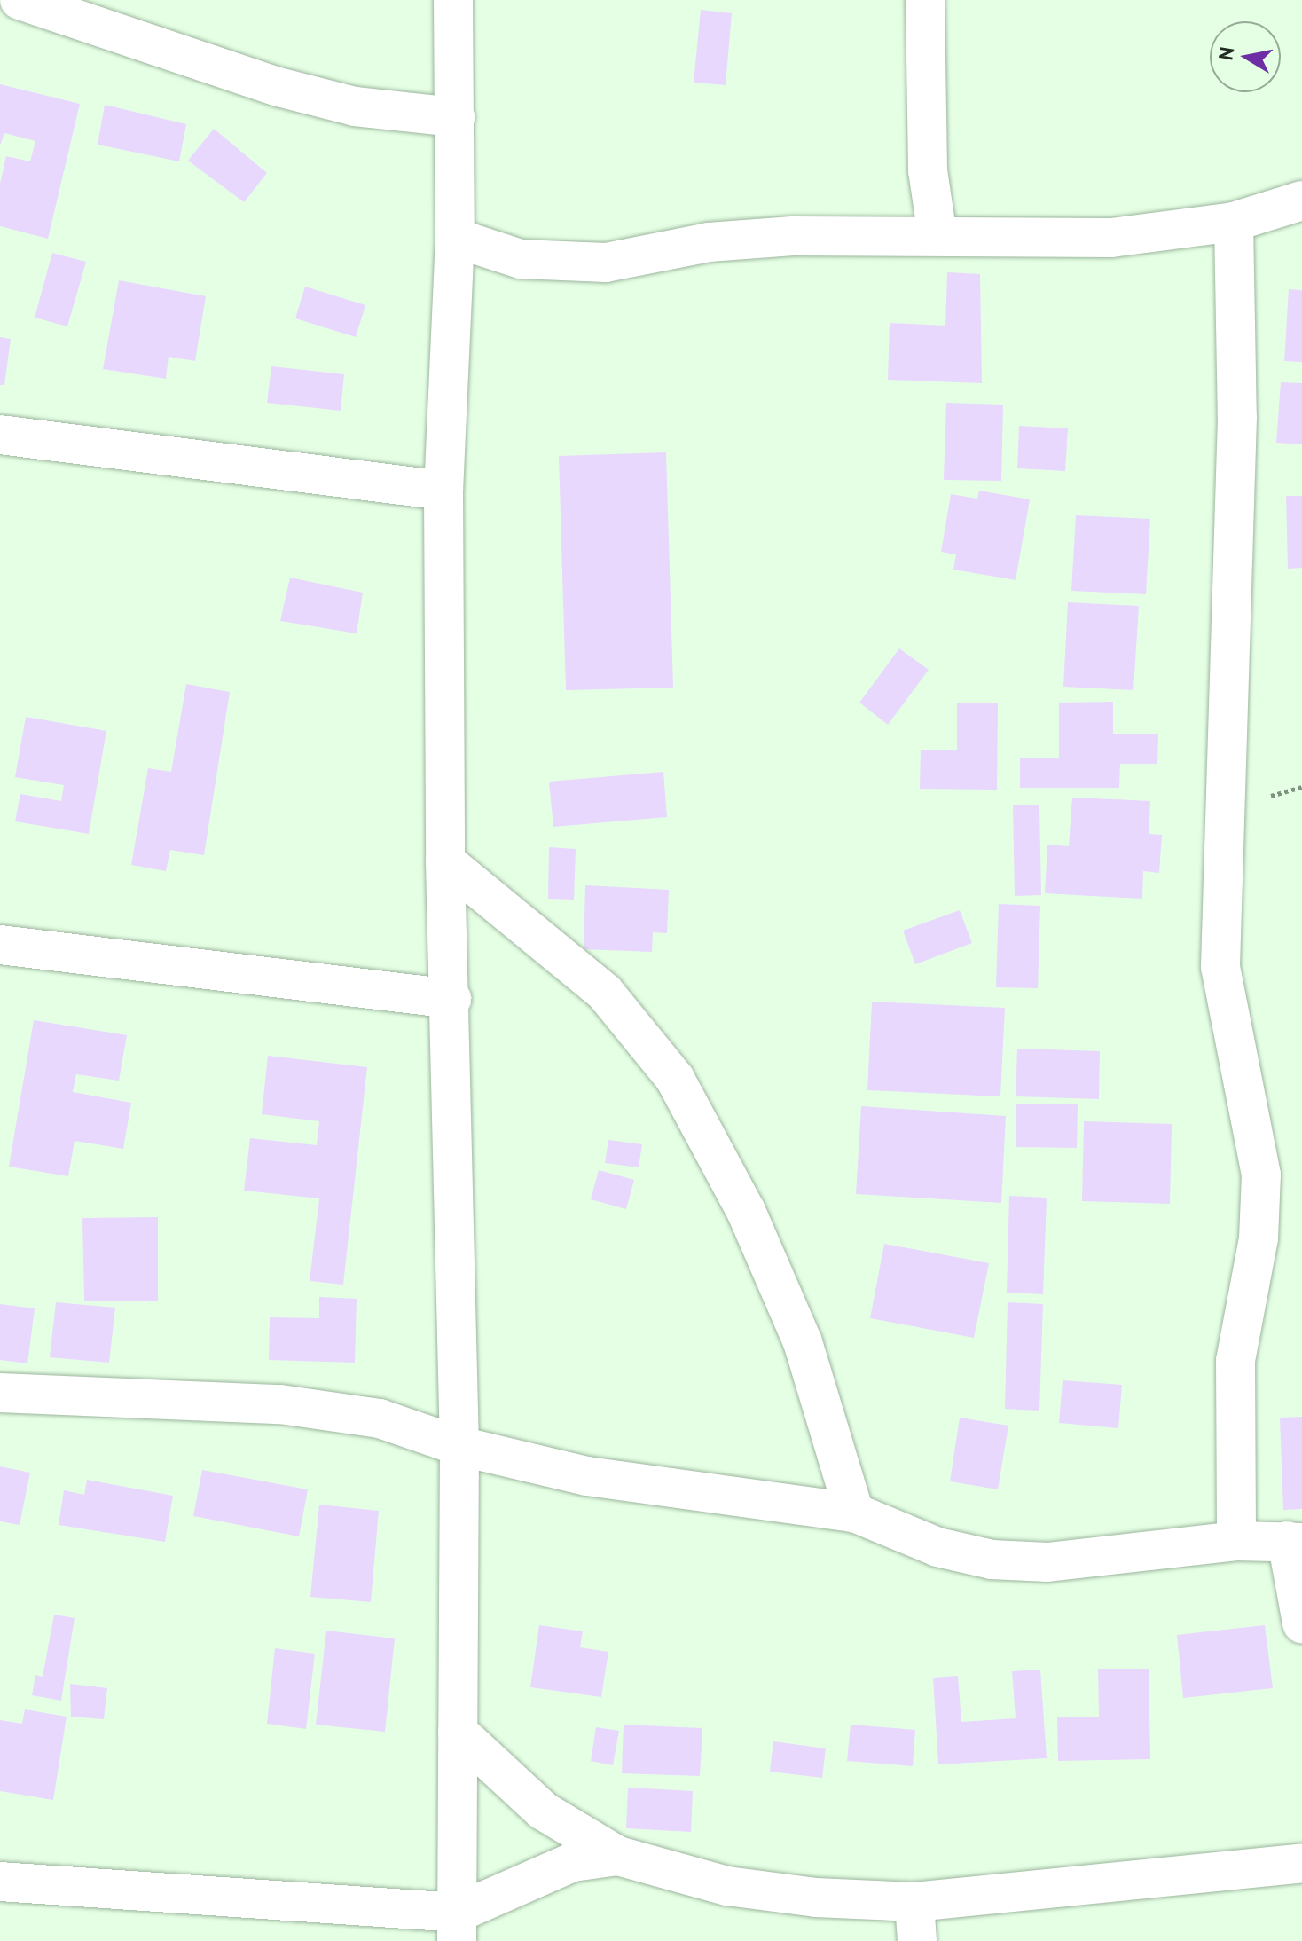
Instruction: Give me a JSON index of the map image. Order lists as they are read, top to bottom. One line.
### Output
{"north":"left"}
